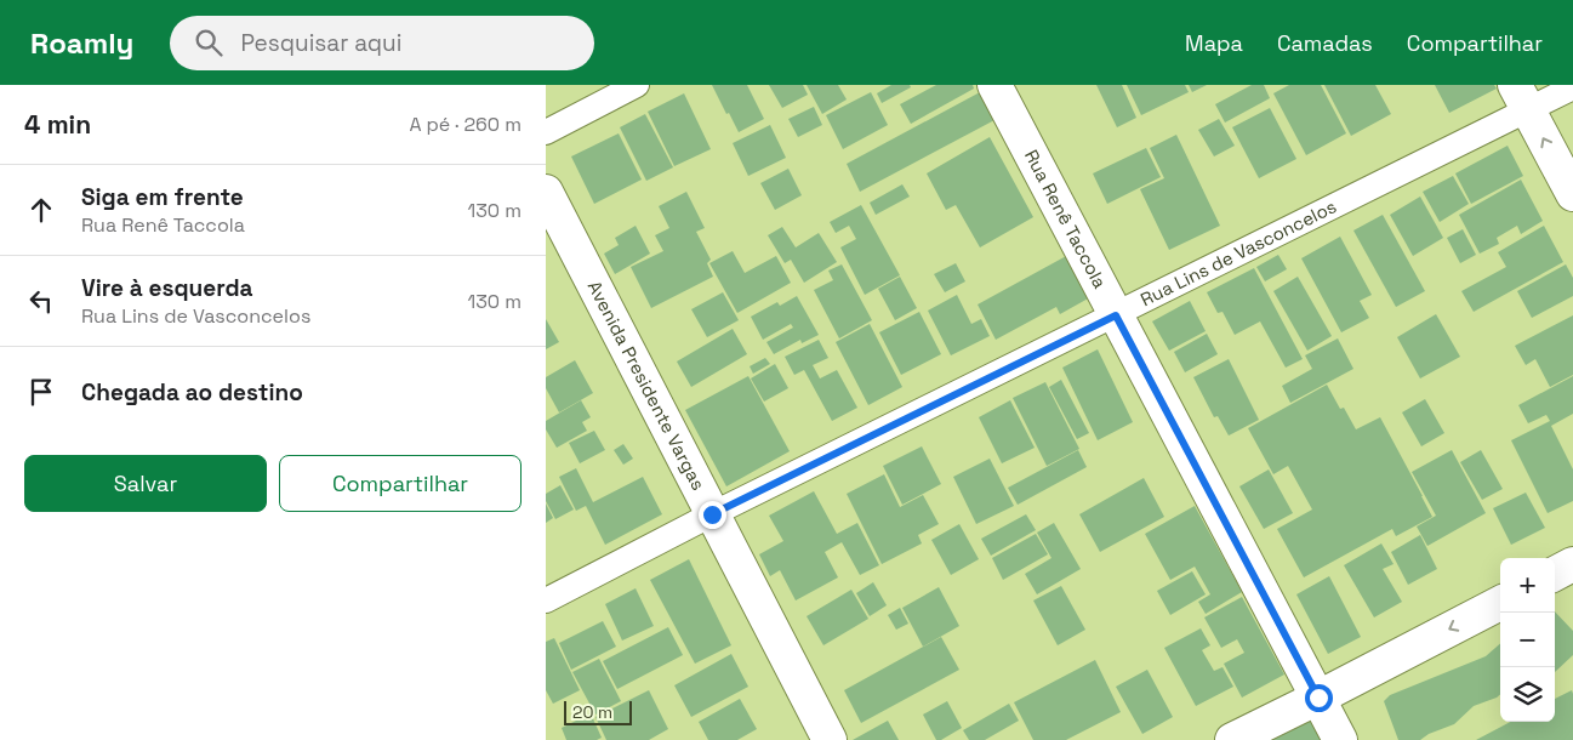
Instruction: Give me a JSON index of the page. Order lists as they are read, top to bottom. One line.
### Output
{"streets":{"street":["Rua Renê Taccola","Rua Lins de Vasconcelos","Avenida Presidente Vargas"]},"crossings":[["Rua Renê Taccola","Rua Lins de Vasconcelos"],["Rua Lins de Vasconcelos","Avenida Presidente Vargas"]],"scale_bar":"20 m","page":{"header":"Roamly","search":"Pesquisar aqui","nav":["Mapa","Camadas","Compartilhar"],"heading":["4 min","A pé · 260 m"],"list":[["Siga em frente","Rua Renê Taccola","130 m"],["Vire à esquerda","Rua Lins de Vasconcelos","130 m"],"Chegada ao destino"],"buttons":["Salvar","Compartilhar"],"map_buttons":["+","−"],"scale":"20 m"}}
